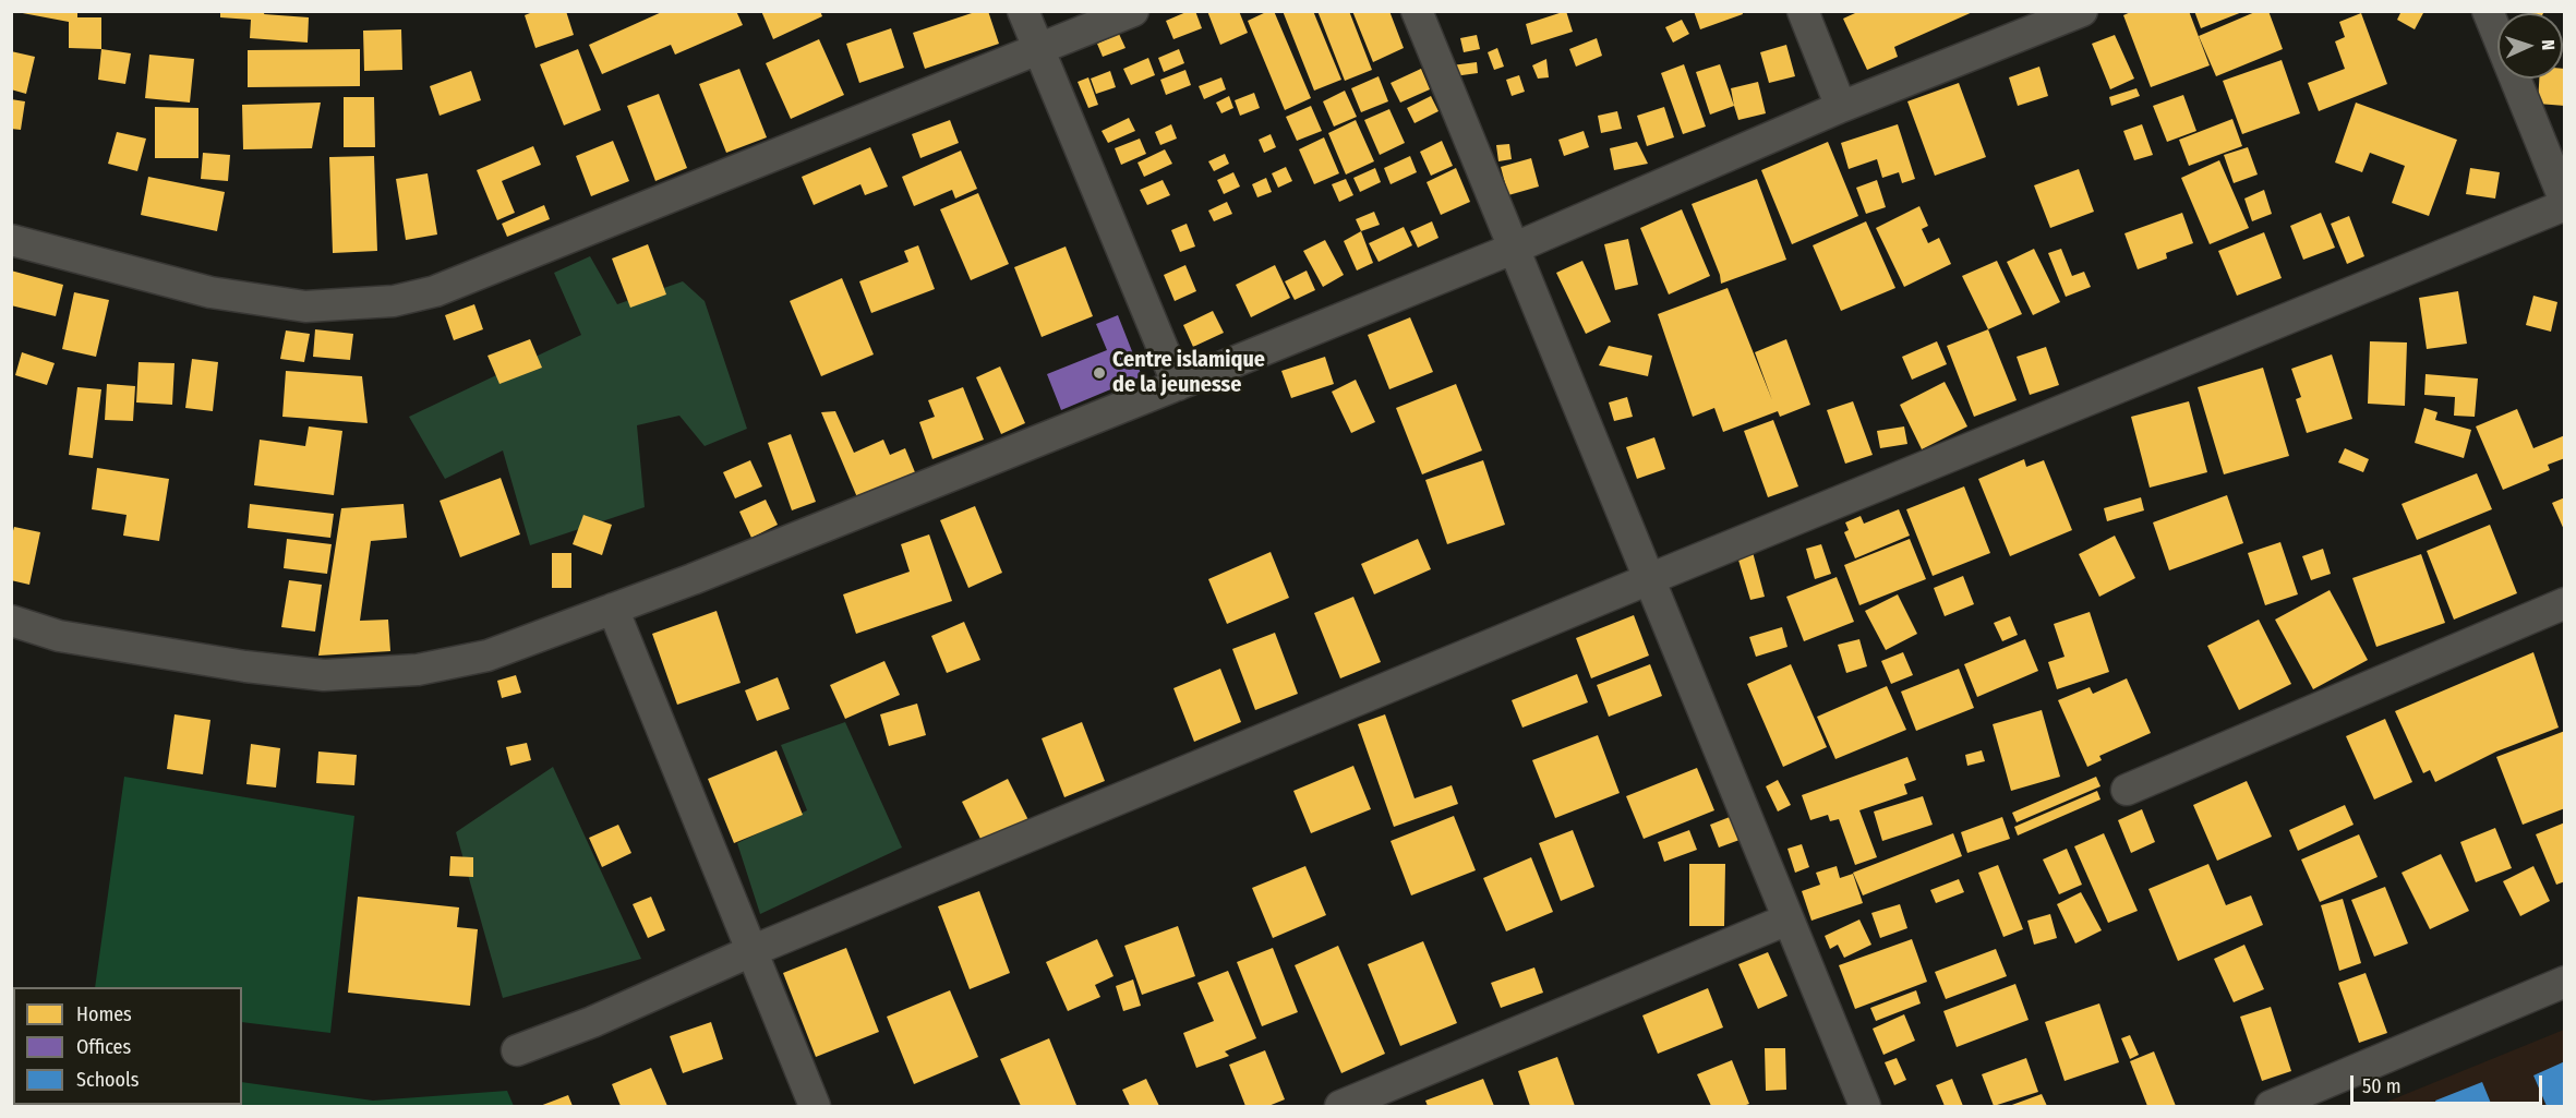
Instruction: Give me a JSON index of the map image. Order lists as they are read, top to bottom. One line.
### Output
{"places":["Centre islamique de la jeunesse"],"legend":["Homes","Offices","Schools"],"scale_bar":"50 m","north":"right"}
